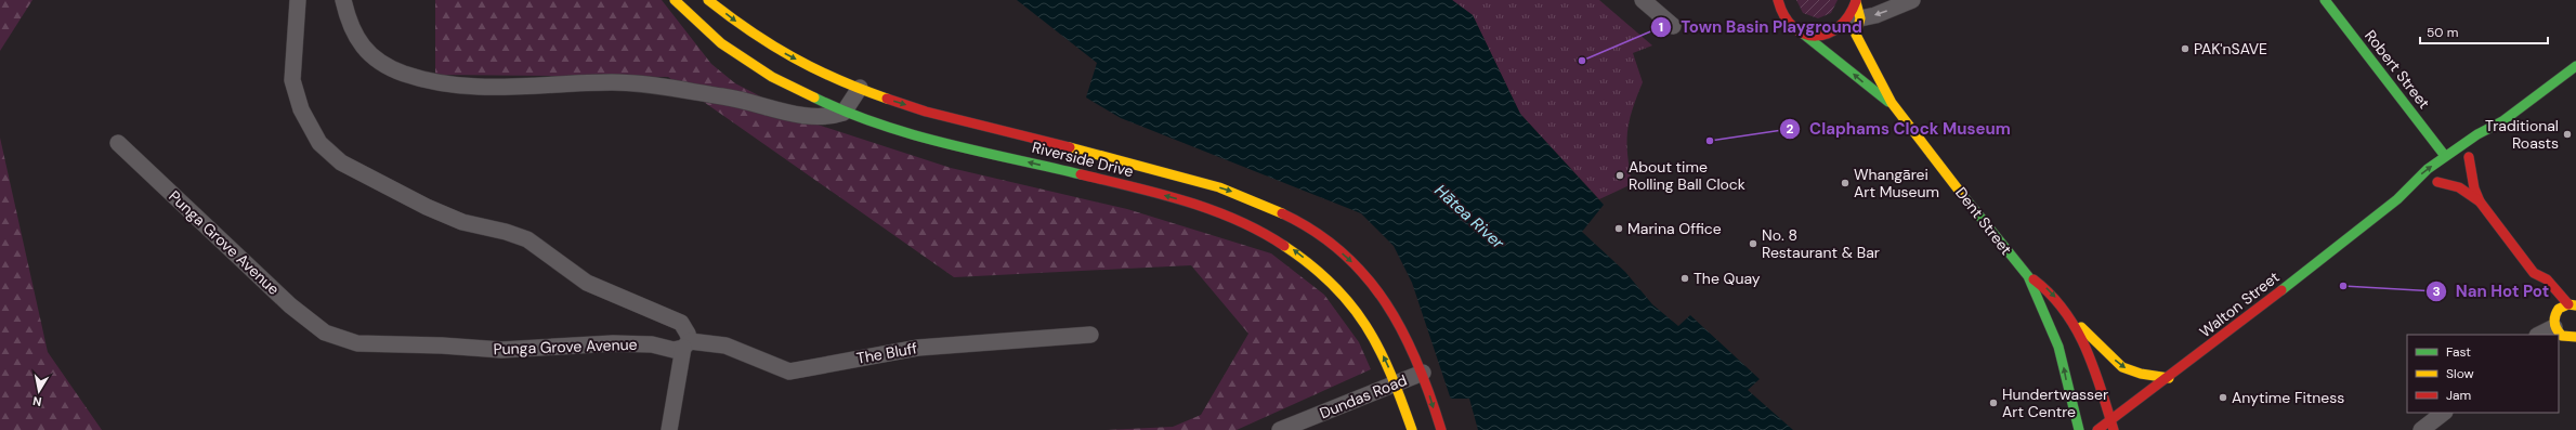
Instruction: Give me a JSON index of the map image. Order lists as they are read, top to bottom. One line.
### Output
{"streets":{"main road":["Robert Street","Riverside Drive","Dent Street","Walton Street"],"street":["Punga Grove Avenue","The Bluff","Dundas Road"]},"crossings":[["Robert Street","Walton Street"],["Riverside Drive","Dundas Road"],["Dent Street","Walton Street"],["Punga Grove Avenue","The Bluff"]],"water":["Hātea River"],"places":["PAK'nSAVE","Town Basin Playground","Traditional Roasts","Claphams Clock Museum","About time Rolling Ball Clock","Whangārei Art Museum","Marina Office","No. 8 Restaurant & Bar","The Quay","Nan Hot Pot","Anytime Fitness","Hundertwasser Art Centre"],"legend":["Fast","Slow","Jam"],"scale_bar":"50 m","north":"bottom"}
